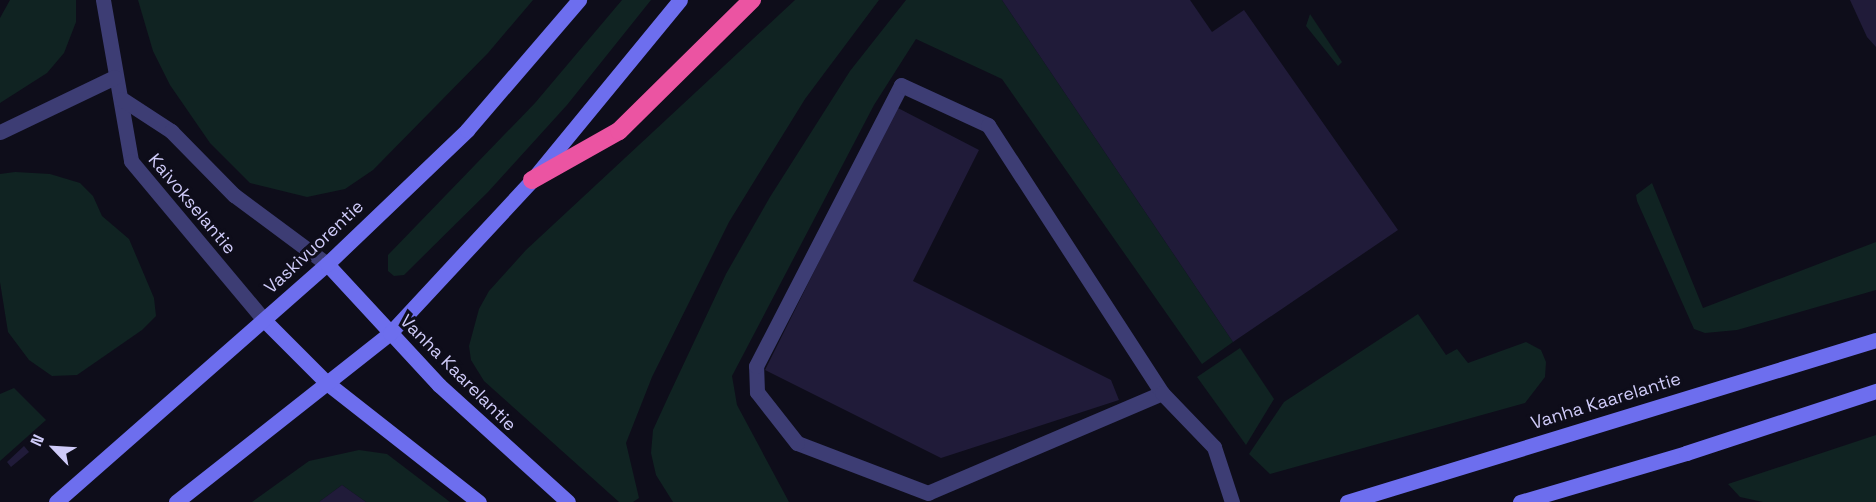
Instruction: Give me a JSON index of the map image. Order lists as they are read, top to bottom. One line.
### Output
{"streets":{"main road":["Vaskivuorentie","Vanha Kaarelantie"],"street":["Kaivokselantie"]},"crossings":[["Kaivokselantie","Vaskivuorentie"],["Kaivokselantie","Vanha Kaarelantie"],["Vaskivuorentie","Vanha Kaarelantie"]],"north":"top left"}
